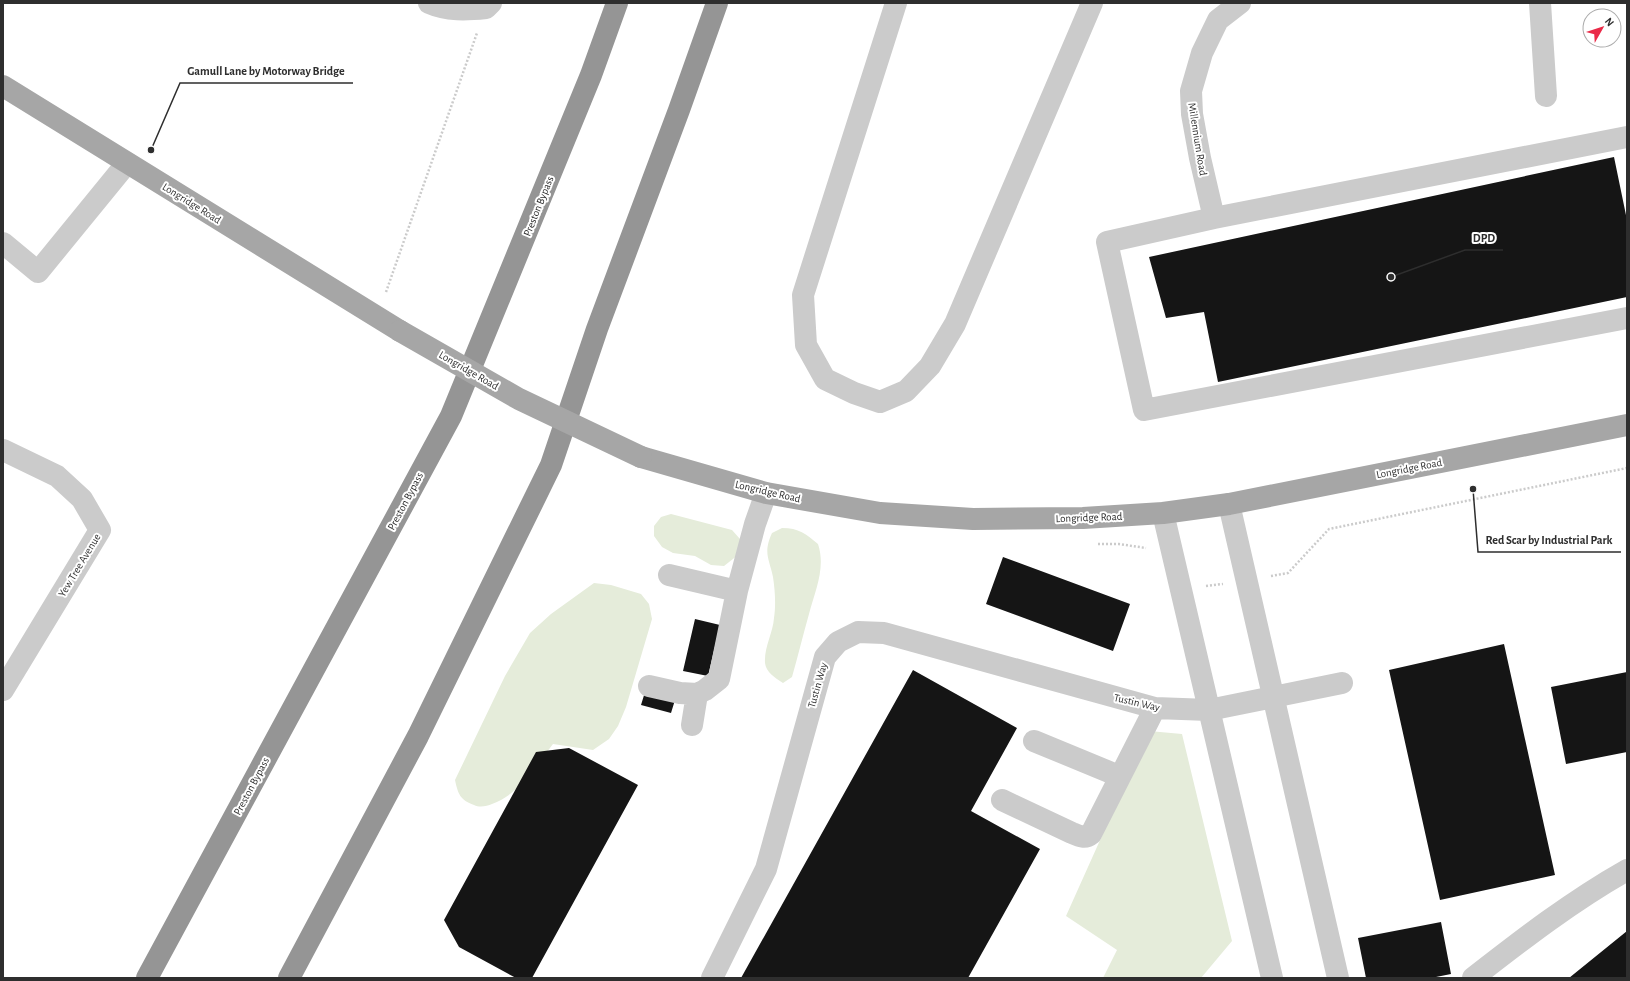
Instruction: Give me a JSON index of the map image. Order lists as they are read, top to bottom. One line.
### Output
{"streets":{"highway":["Preston Bypass"],"main road":["Longridge Road"],"street":["Millennium Road","Yew Tree Avenue","Tustin Way"]},"places":["Gamull Lane by Motorway Bridge","DPD","Red Scar by Industrial Park"],"north":"top right"}
